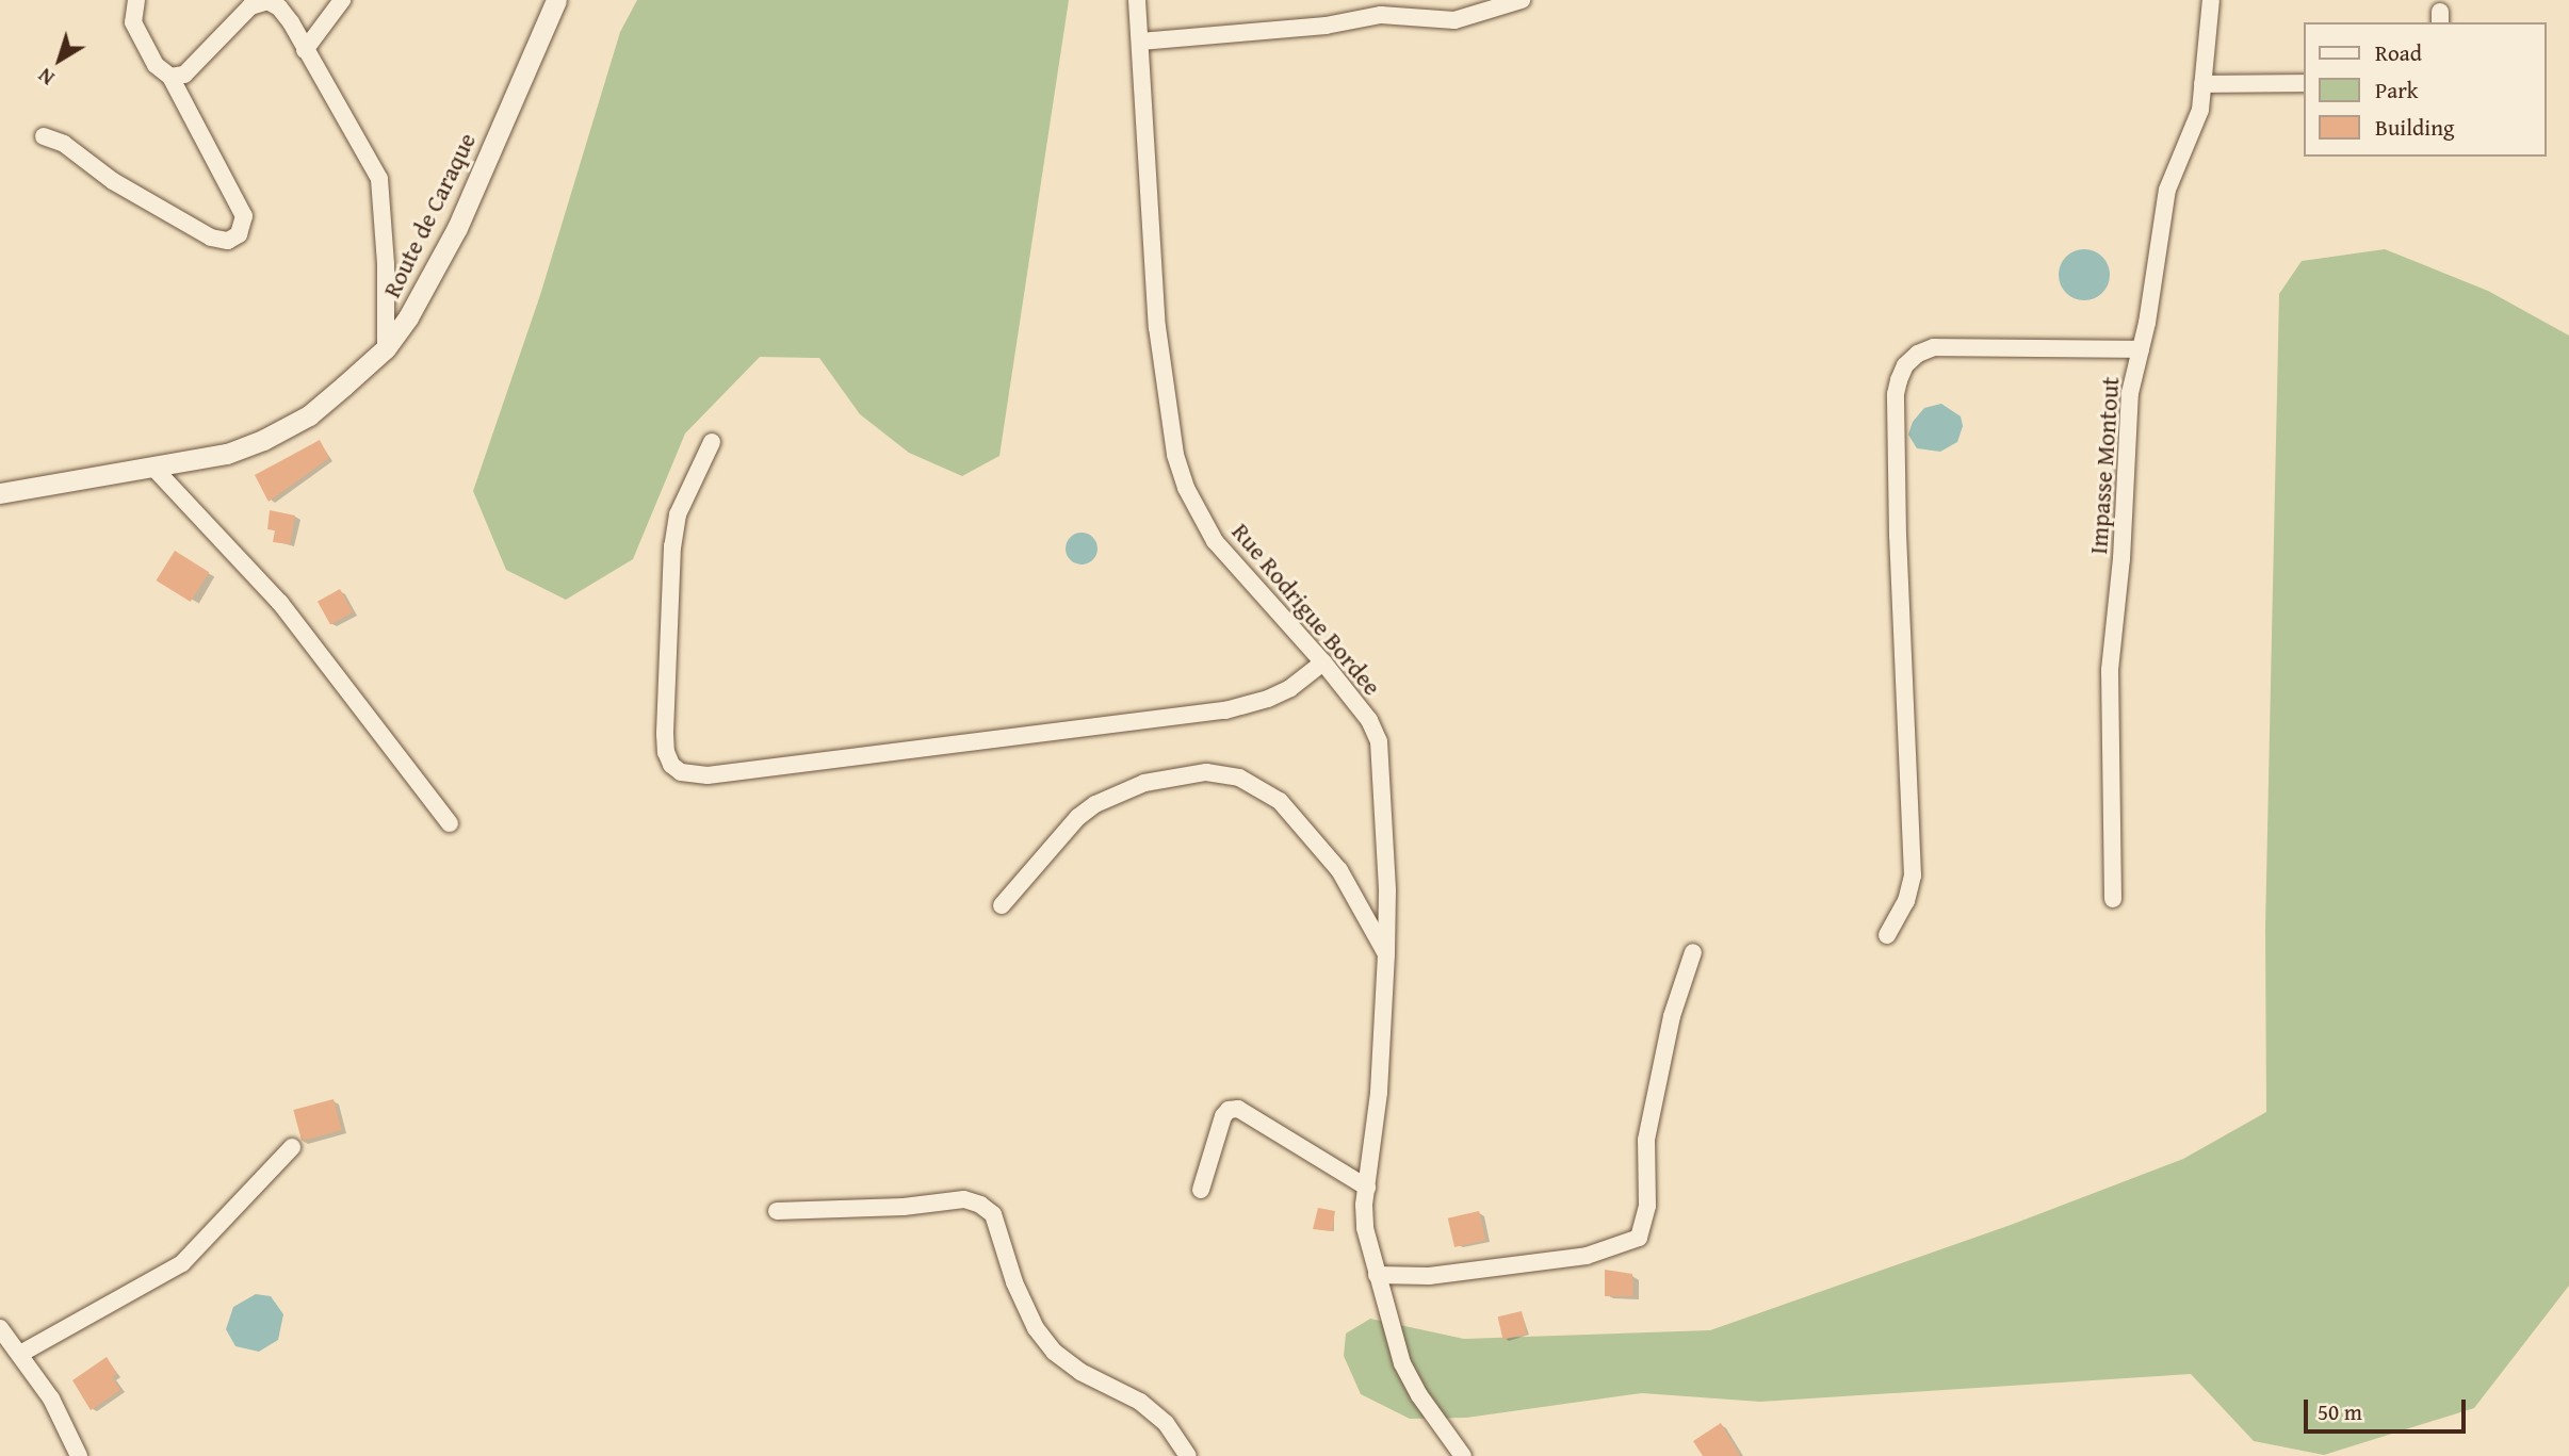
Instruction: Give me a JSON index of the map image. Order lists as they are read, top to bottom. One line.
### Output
{"streets":{"street":["Route de Caraque","Impasse Montout","Rue Rodrigue Bordee"]},"legend":["Road","Park","Building"],"scale_bar":"50 m","north":"bottom left"}
